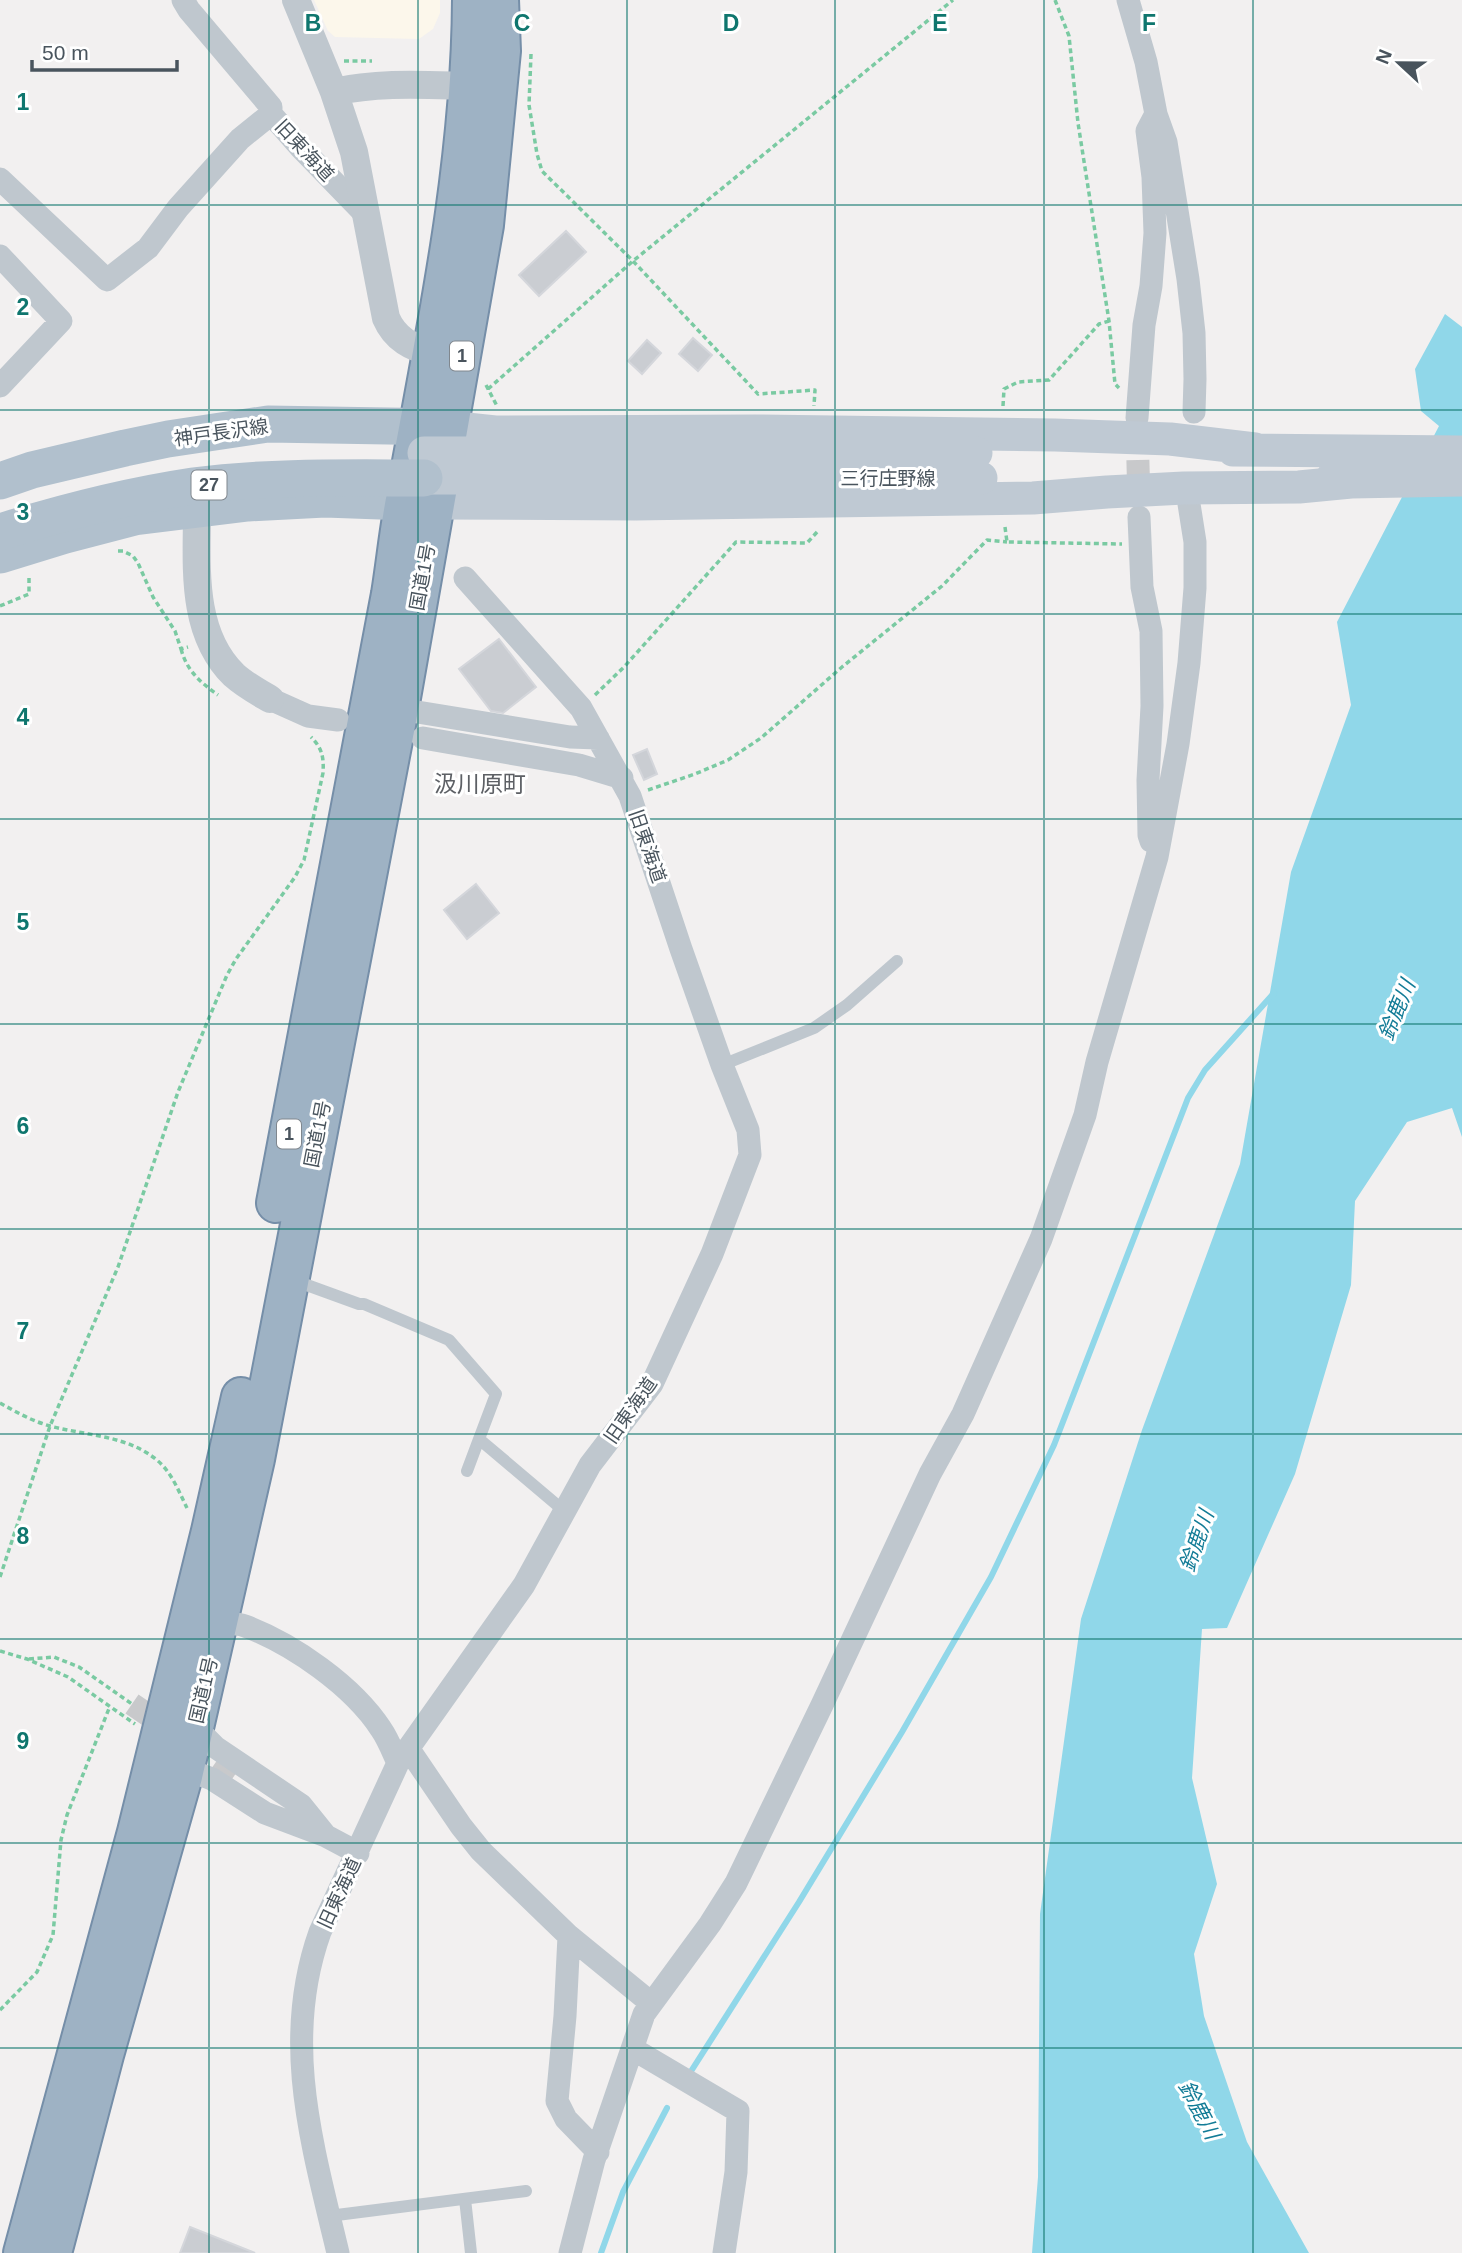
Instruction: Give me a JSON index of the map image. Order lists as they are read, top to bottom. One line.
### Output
{"streets":{"highway":["1","国道1号"],"main road":["神戸長沢線","三行庄野線","27"],"street":["旧東海道"]},"crossings":[["神戸長沢線","三行庄野線"],["神戸長沢線","27"],["神戸長沢線","国道1号"],["三行庄野線","27"],["三行庄野線","国道1号"],["27","国道1号"]],"districts":["汲川原町"],"water":["鈴鹿川"],"scale_bar":"50 m","north":"left","grid":{"columns":["B","C","D","E","F"],"rows":["1","2","3","4","5","6","7","8","9"]}}
